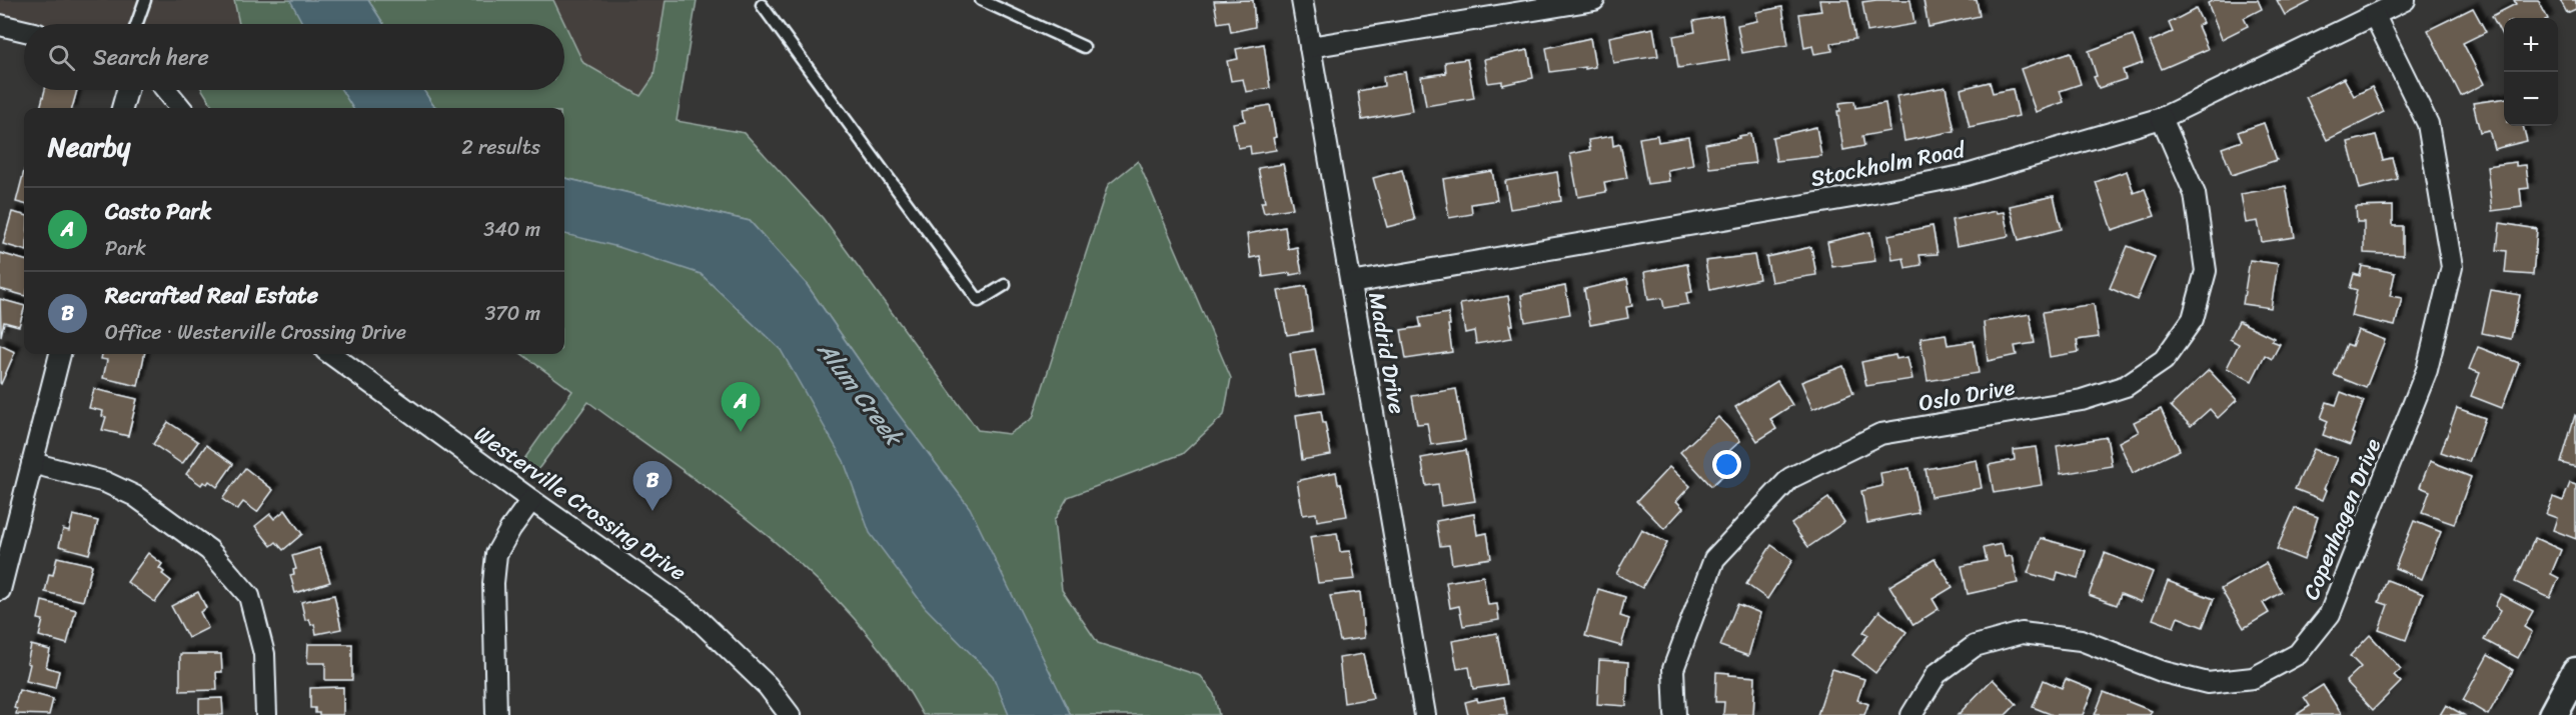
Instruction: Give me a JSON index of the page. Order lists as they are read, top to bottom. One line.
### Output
{"streets":{"street":["Stockholm Road","Madrid Drive","Oslo Drive","Westerville Crossing Drive","Copenhagen Drive"]},"crossings":[["Stockholm Road","Madrid Drive"],["Stockholm Road","Oslo Drive"],["Stockholm Road","Copenhagen Drive"]],"water":["Alum Creek"],"page":{"map_buttons":["+","−"],"search":"Search here","heading":["Nearby","2 results"],"list":[{"mark":"A","name":"Casto Park","note":"Park","value":"340 m"},{"mark":"B","name":"Recrafted Real Estate","note":"Office · Westerville Crossing Drive","value":"370 m"}],"pins":["A","B"]}}
